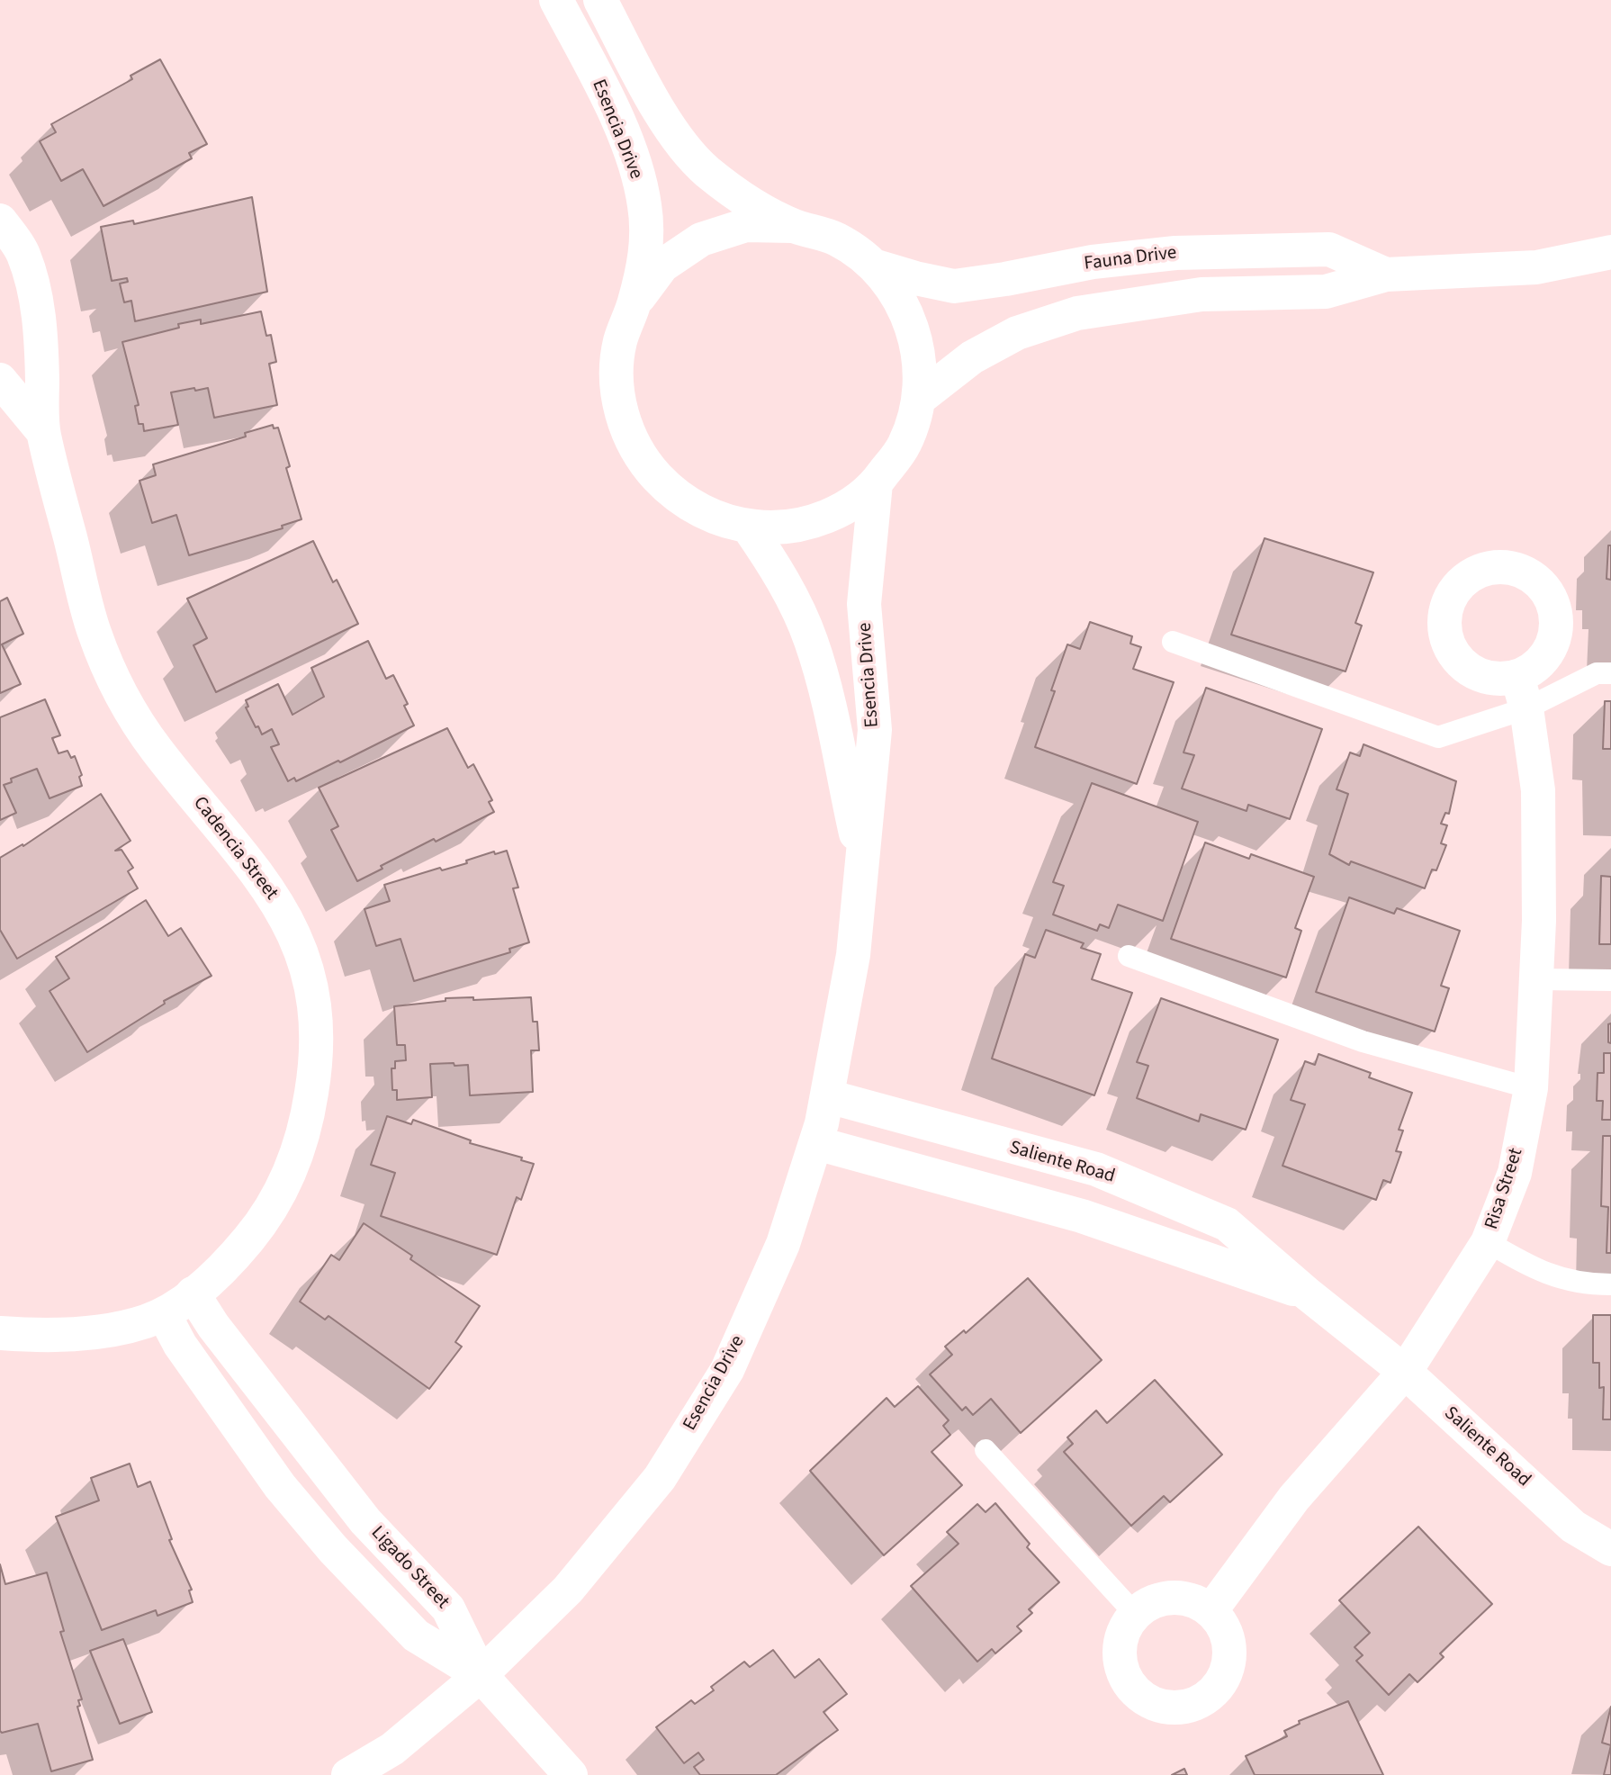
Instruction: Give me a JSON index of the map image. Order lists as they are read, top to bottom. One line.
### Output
{"streets":{"street":["Esencia Drive","Fauna Drive","Cadencia Street","Saliente Road","Risa Street","Ligado Street"]},"crossings":[["Esencia Drive","Fauna Drive"],["Esencia Drive","Saliente Road"],["Esencia Drive","Ligado Street"],["Cadencia Street","Ligado Street"],["Saliente Road","Risa Street"]]}
